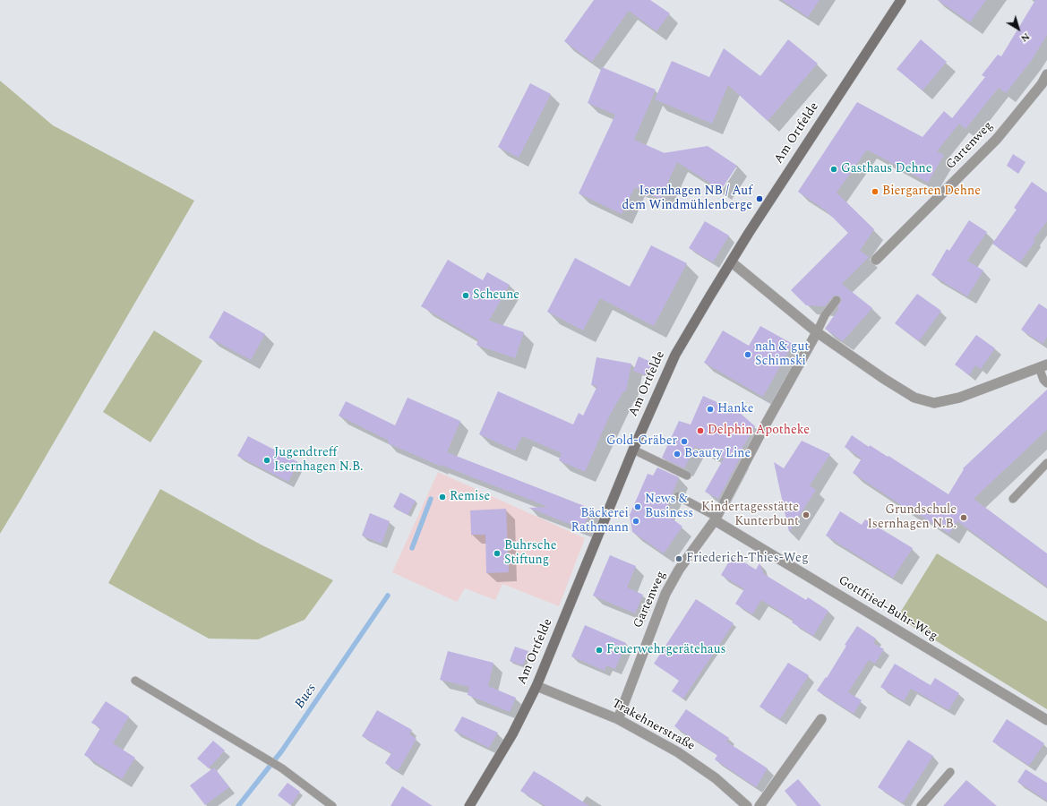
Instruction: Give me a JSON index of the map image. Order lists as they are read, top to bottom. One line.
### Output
{"streets":{"main road":["Am Ortfelde"],"street":["Gartenweg","Gottfried-Buhr-Weg","Trakehnerstraße"]},"crossings":[["Am Ortfelde","Trakehnerstraße"],["Gartenweg","Gottfried-Buhr-Weg"],["Gartenweg","Trakehnerstraße"]],"water":["Bues"],"places":["Gasthaus Dehne","Biergarten Dehne","Isernhagen NB / Auf dem Windmühlenberge","Scheune","nah & gut Schimski","Hanke","Delphin Apotheke","Gold-Gräber","Beauty Line","Jugendtreff Isernhagen N.B.","Remise","News & Business","Kindertagesstätte Kunterbunt","Grundschule Isernhagen N.B.","Bäckerei Rathmann","Buhrsche Stiftung","Friederich-Thies-Weg","Feuerwehrgerätehaus"],"north":"bottom right"}
